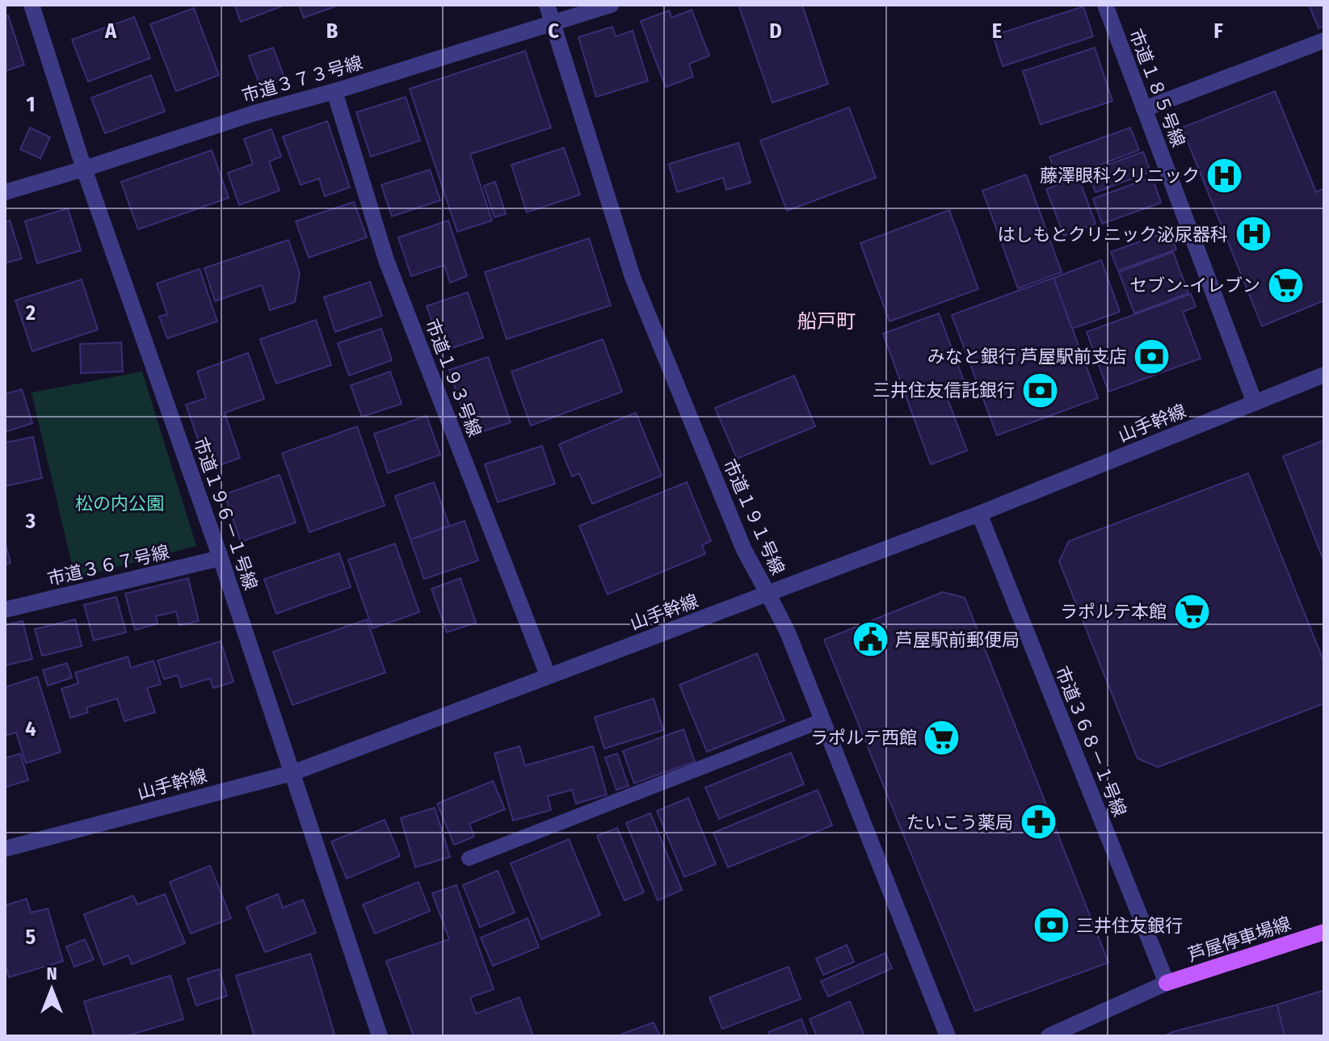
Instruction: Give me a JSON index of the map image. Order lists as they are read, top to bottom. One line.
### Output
{"streets":{"main road":["芦屋停車場線"],"street":["市道３７３号線","市道１８５号線","市道１９３号線","山手幹線","市道１９６－１号線","市道１９１号線","市道３６７号線","市道３６８－１号線"]},"crossings":[["市道３７３号線","市道１９３号線"],["市道３７３号線","市道１９６－１号線"],["市道３７３号線","市道１９１号線"],["市道１８５号線","山手幹線"],["市道１９３号線","山手幹線"],["山手幹線","市道１９６－１号線"],["山手幹線","市道１９１号線"],["山手幹線","市道３６８－１号線"],["市道１９６－１号線","市道３６７号線"],["市道３６８－１号線","芦屋停車場線"]],"districts":["船戸町"],"parks":["松の内公園"],"places":{"hospital":["藤澤眼科クリニック","はしもとクリニック泌尿器科"],"supermarket":["セブン-イレブン","ラポルテ本館","ラポルテ西館"],"bank":["みなと銀行 芦屋駅前支店","三井住友信託銀行","三井住友銀行"],"public building":["芦屋駅前郵便局"],"pharmacy":["たいこう薬局"]},"north":"top","grid":{"columns":["A","B","C","D","E","F"],"rows":["1","2","3","4","5"]}}
